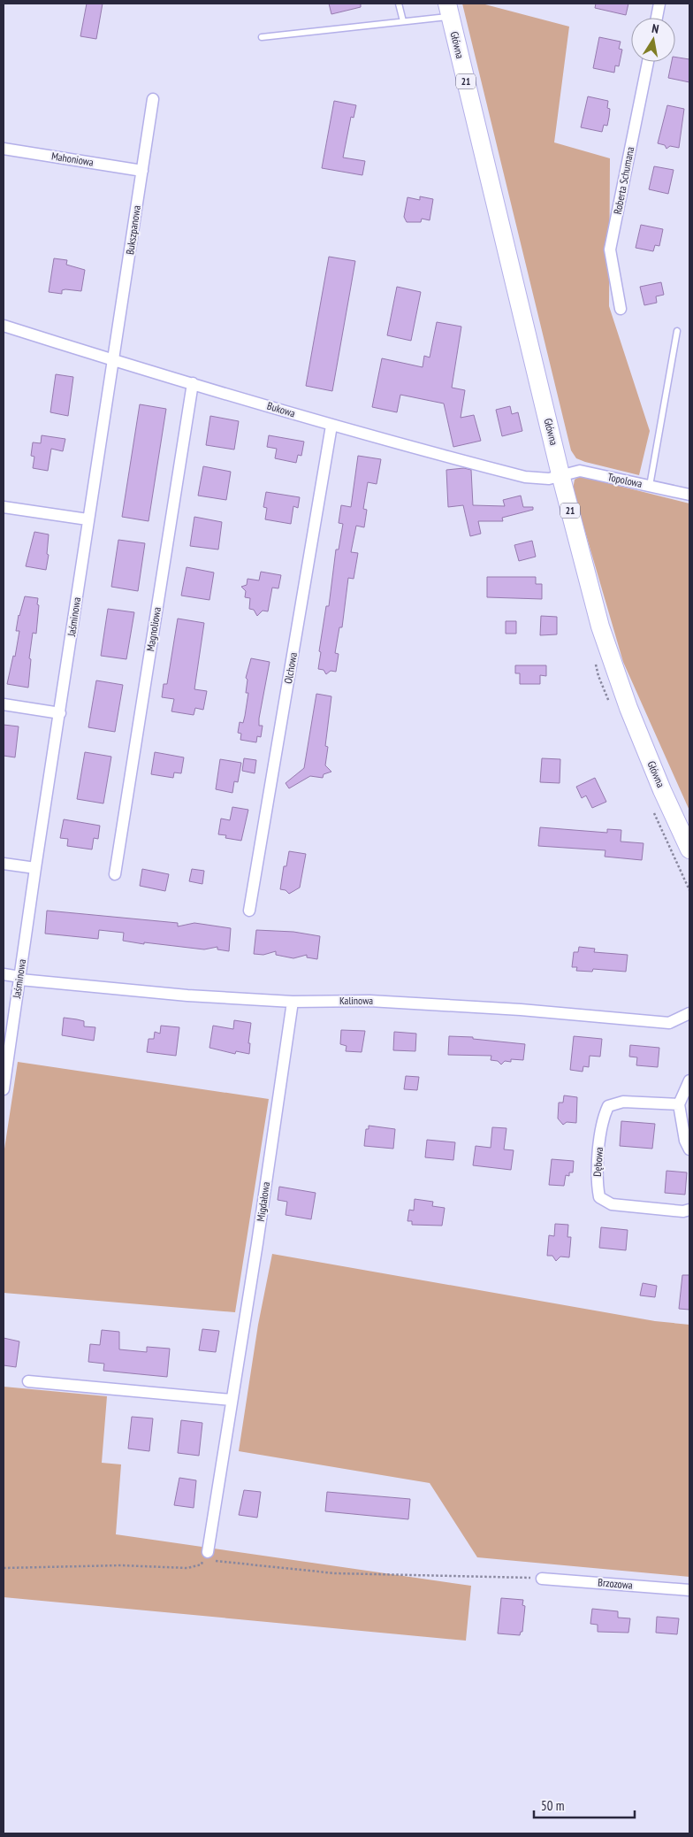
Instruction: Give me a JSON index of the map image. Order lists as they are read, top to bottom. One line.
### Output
{"streets":{"main road":["Główna","21"],"street":["Mahoniowa","Roberta Schumana","Bukszpanowa","Bukowa","Topolowa","Jaśminowa","Magnoliowa","Olchowa","Kalinowa","Dębowa","Migdałowa","Brzozowa"]},"crossings":[["Główna","Bukowa"],["Główna","Topolowa"],["Mahoniowa","Bukszpanowa"],["Bukszpanowa","Bukowa"],["Bukszpanowa","Jaśminowa"],["Bukowa","Topolowa"],["Bukowa","Jaśminowa"],["Bukowa","Magnoliowa"],["Bukowa","Olchowa"],["Jaśminowa","Kalinowa"],["Kalinowa","Migdałowa"]],"scale_bar":"50 m","north":"top"}
